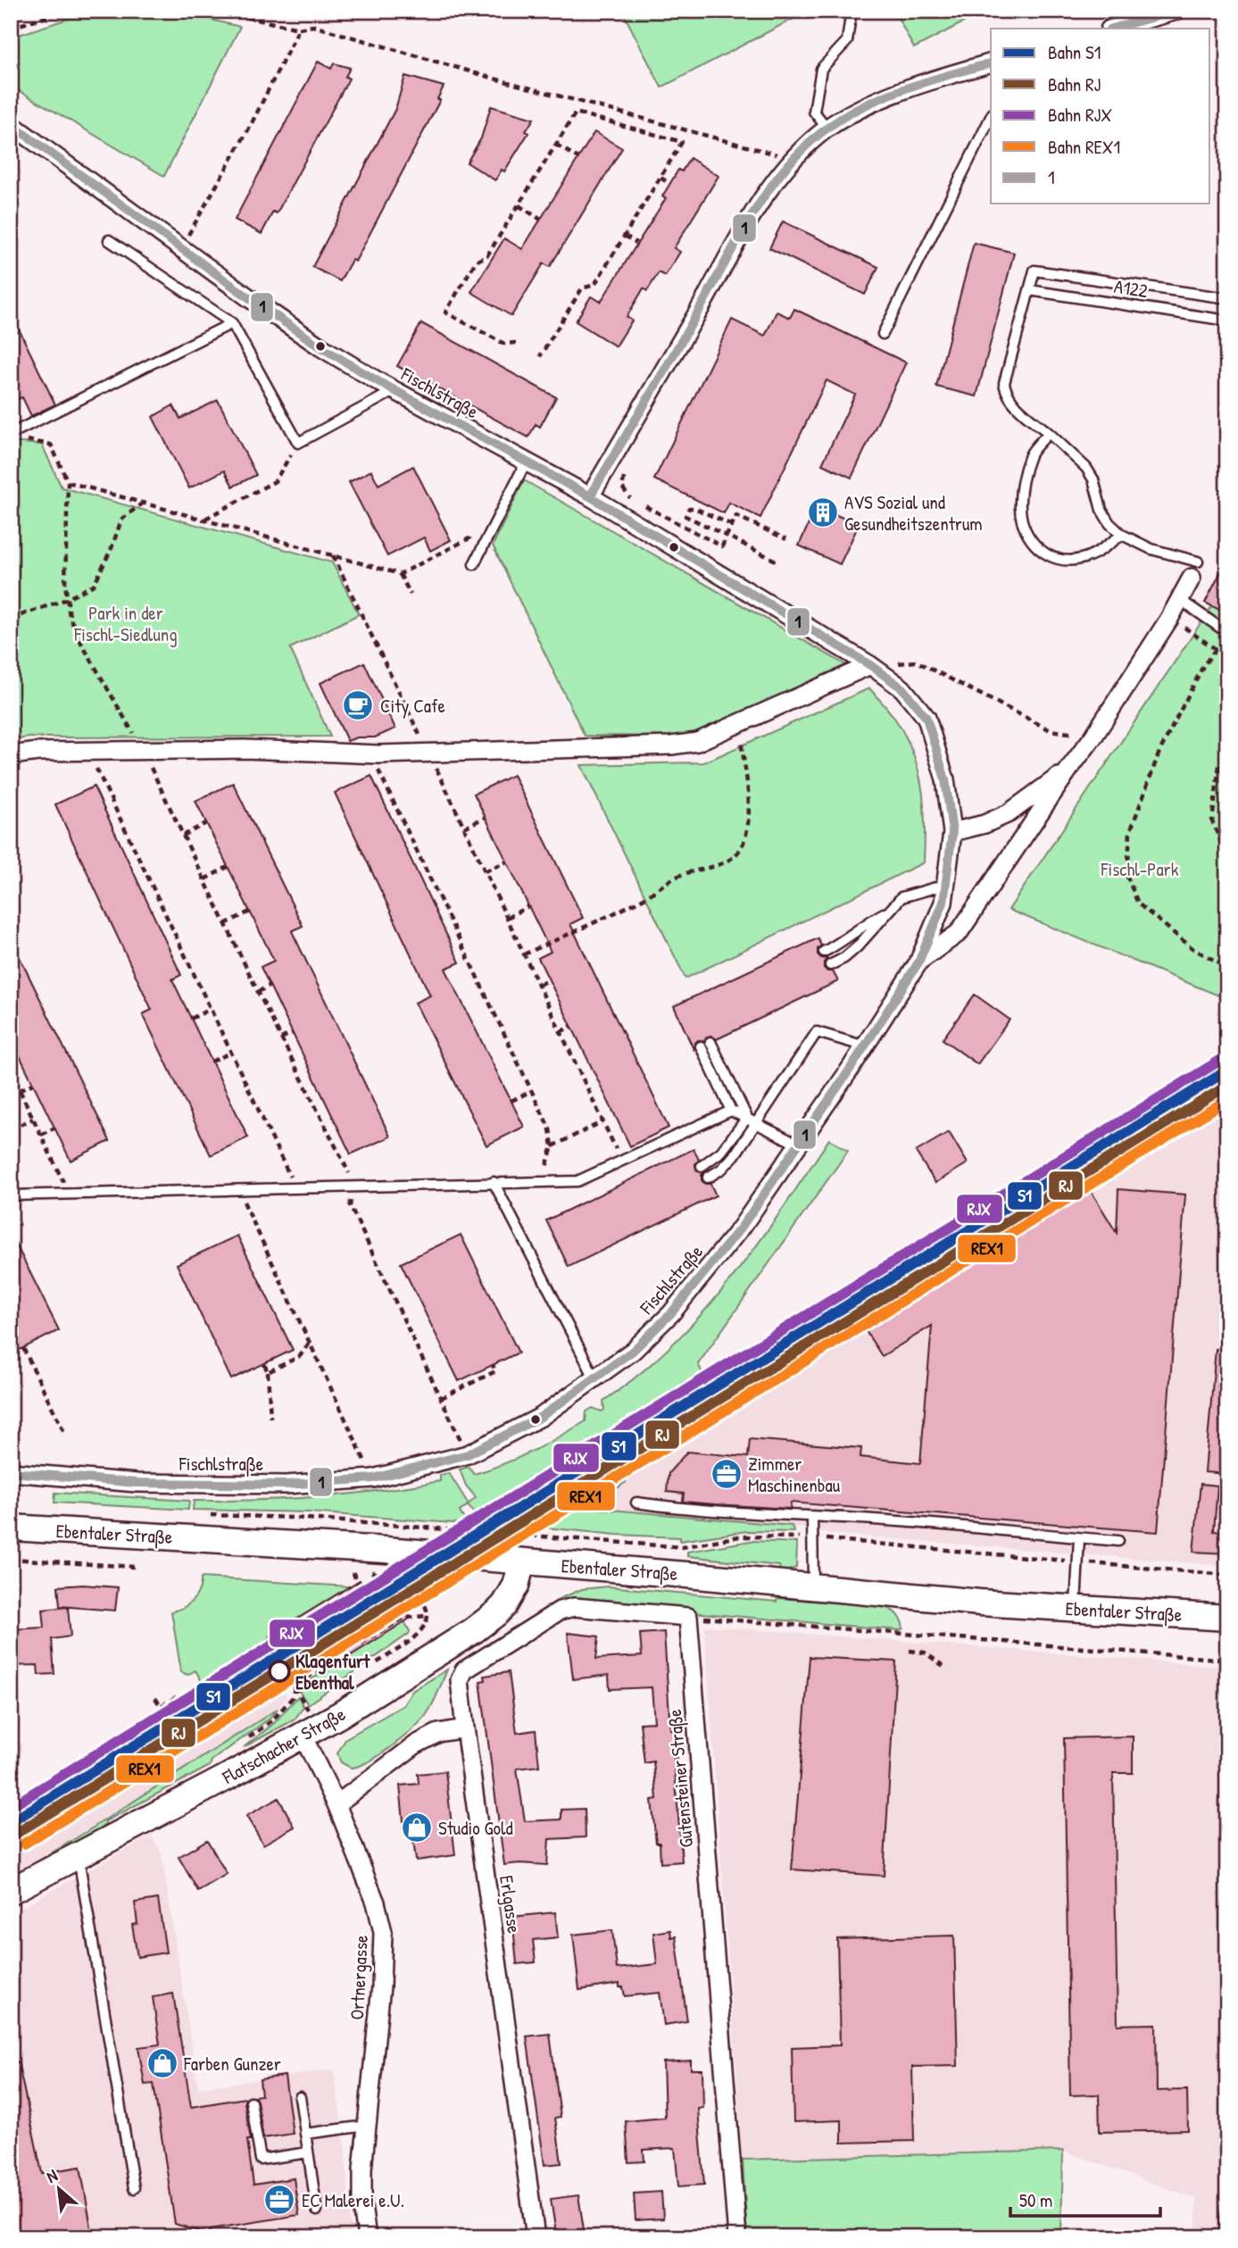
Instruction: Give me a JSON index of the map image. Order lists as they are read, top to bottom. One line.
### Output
{"streets":{"main road":["Ebentaler Straße","Flatschacher Straße"],"street":["Fischlstraße","Gutensteiner Straße","Erlgasse","Ortnergasse"],"lane":["A122"]},"crossings":[["Ebentaler Straße","Flatschacher Straße"],["Flatschacher Straße","Ortnergasse"]],"parks":["Park in der Fischl-Siedlung","Fischl-Park"],"places":{"building":["AVS Sozial und Gesundheitszentrum"],"cafe":["City Cafe"],"office":["Zimmer Maschinenbau","EC Malerei e.U."],"other":["Klagenfurt Ebenthal"],"shop":["Studio Gold","Farben Gunzer"]},"lines":["transit line 1","rail line RJX","rail line S1","rail line RJ","rail line REX1"],"legend":["Bahn S1","Bahn RJ","Bahn RJX","Bahn REX1","1"],"scale_bar":"50 m","north":"top left"}
